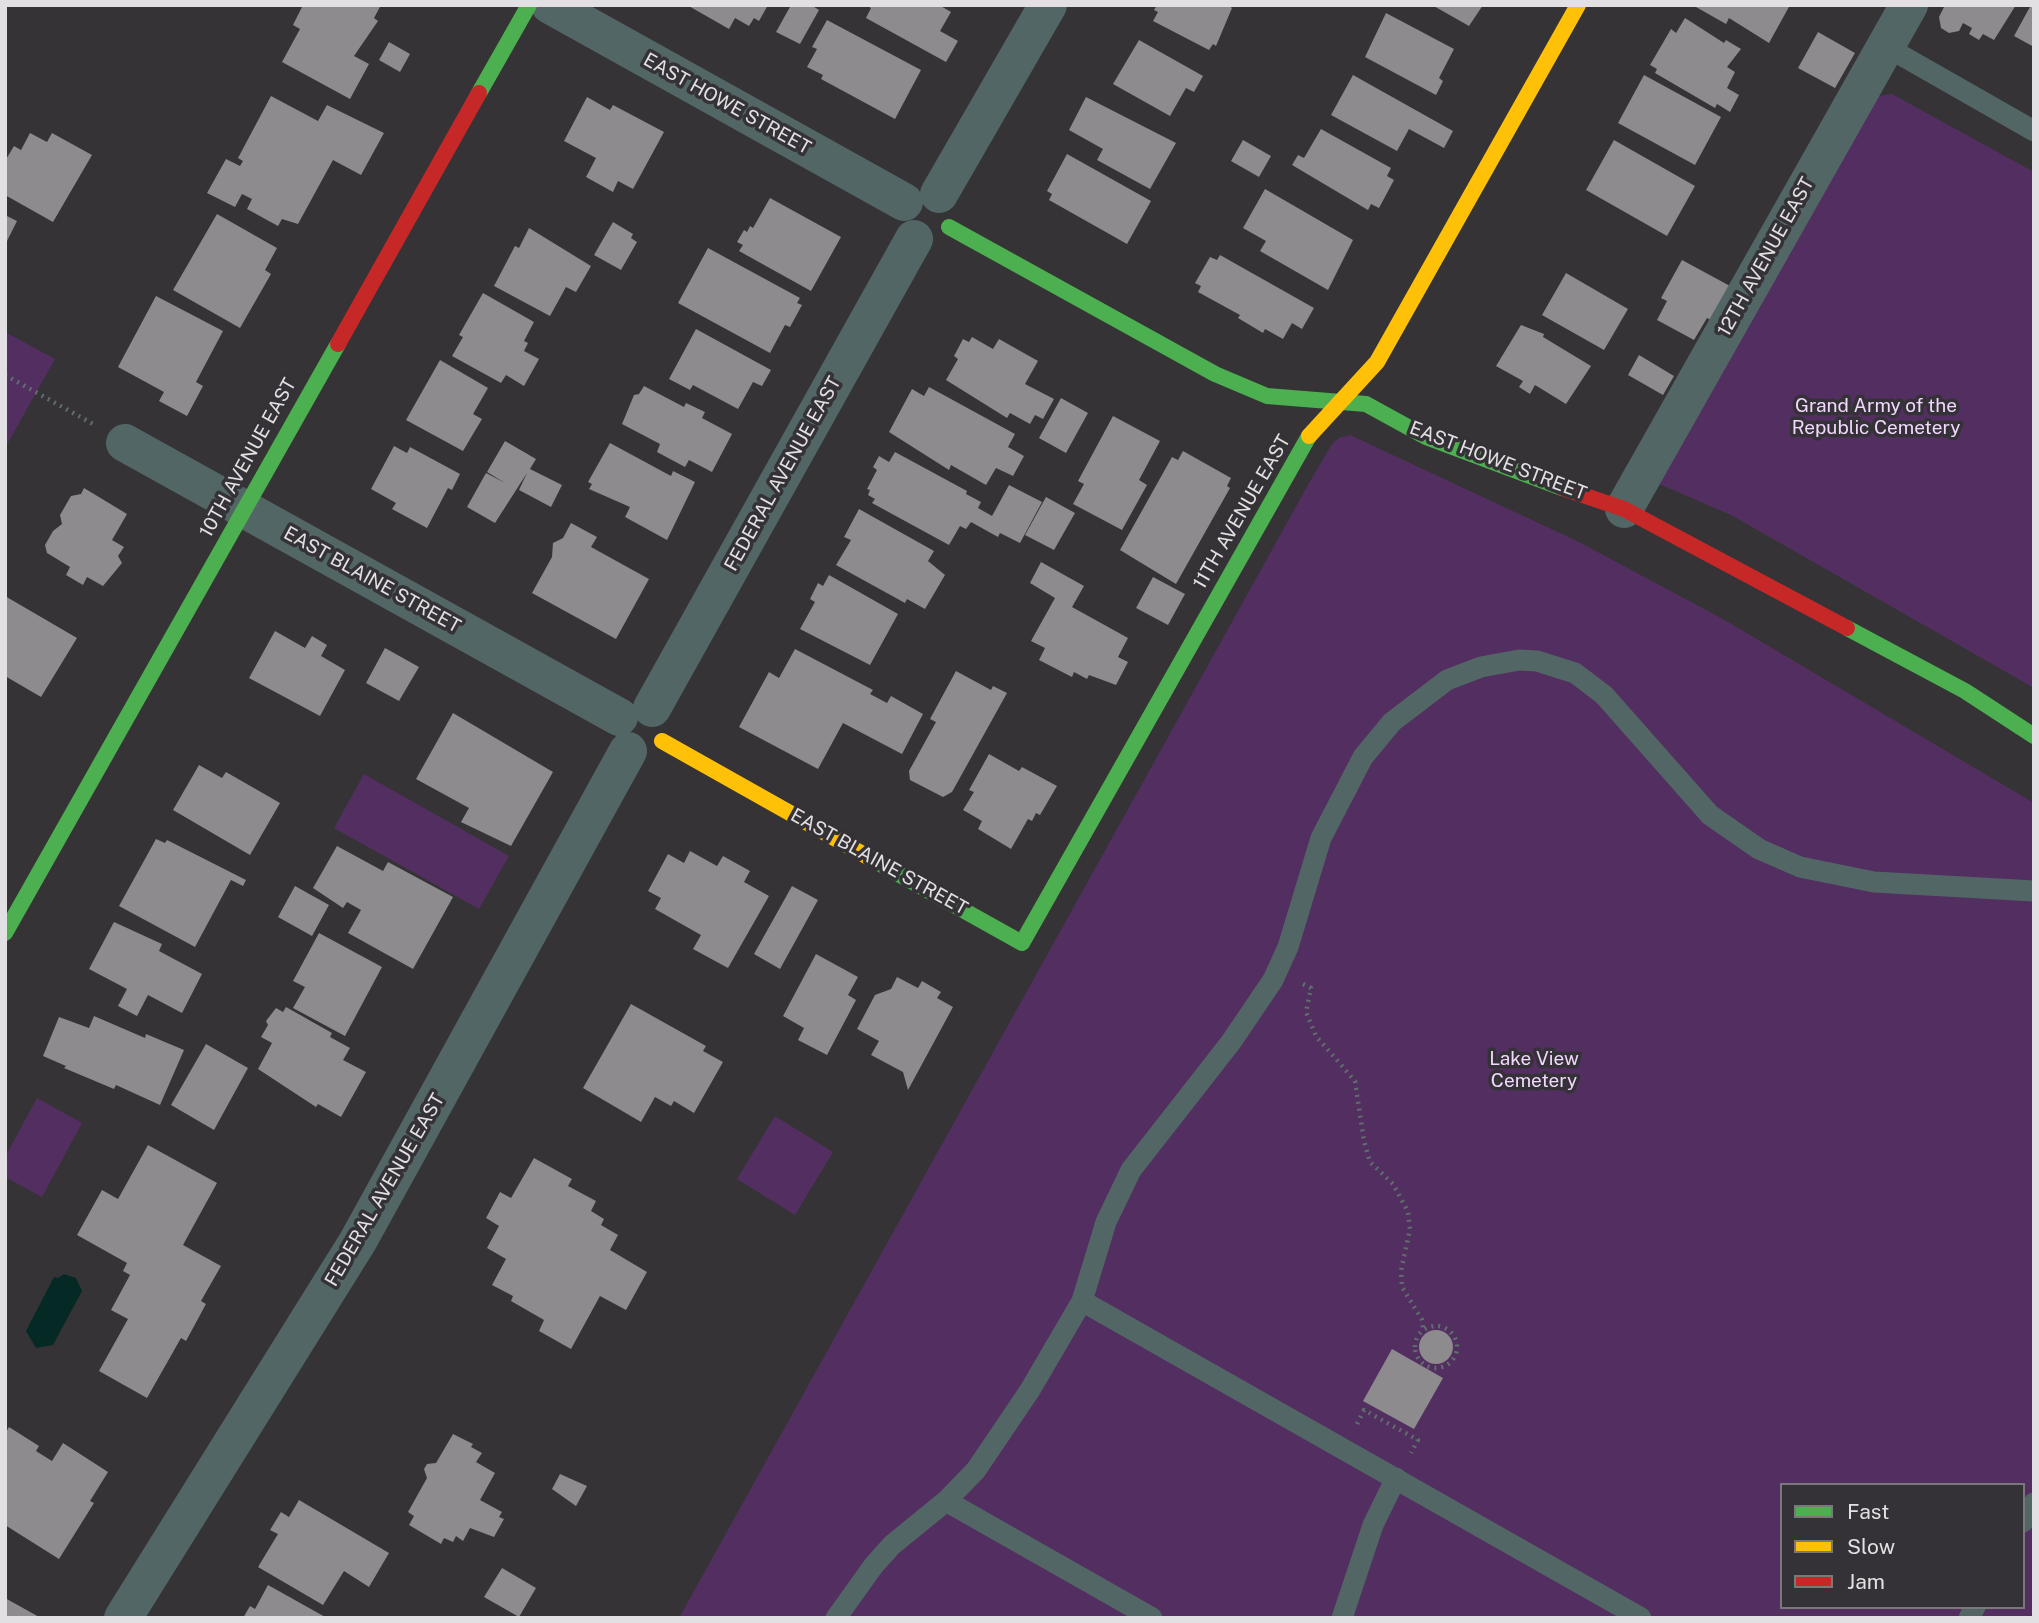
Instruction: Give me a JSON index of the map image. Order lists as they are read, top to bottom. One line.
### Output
{"streets":{"street":["EAST HOWE STREET","12TH AVENUE EAST","10TH AVENUE EAST","FEDERAL AVENUE EAST","11TH AVENUE EAST","EAST BLAINE STREET"]},"crossings":[["EAST HOWE STREET","12TH AVENUE EAST"],["EAST HOWE STREET","FEDERAL AVENUE EAST"],["EAST HOWE STREET","11TH AVENUE EAST"],["10TH AVENUE EAST","EAST BLAINE STREET"],["FEDERAL AVENUE EAST","EAST BLAINE STREET"],["11TH AVENUE EAST","EAST BLAINE STREET"]],"parks":["Grand Army of the Republic Cemetery","Lake View Cemetery"],"legend":["Fast","Slow","Jam"]}
